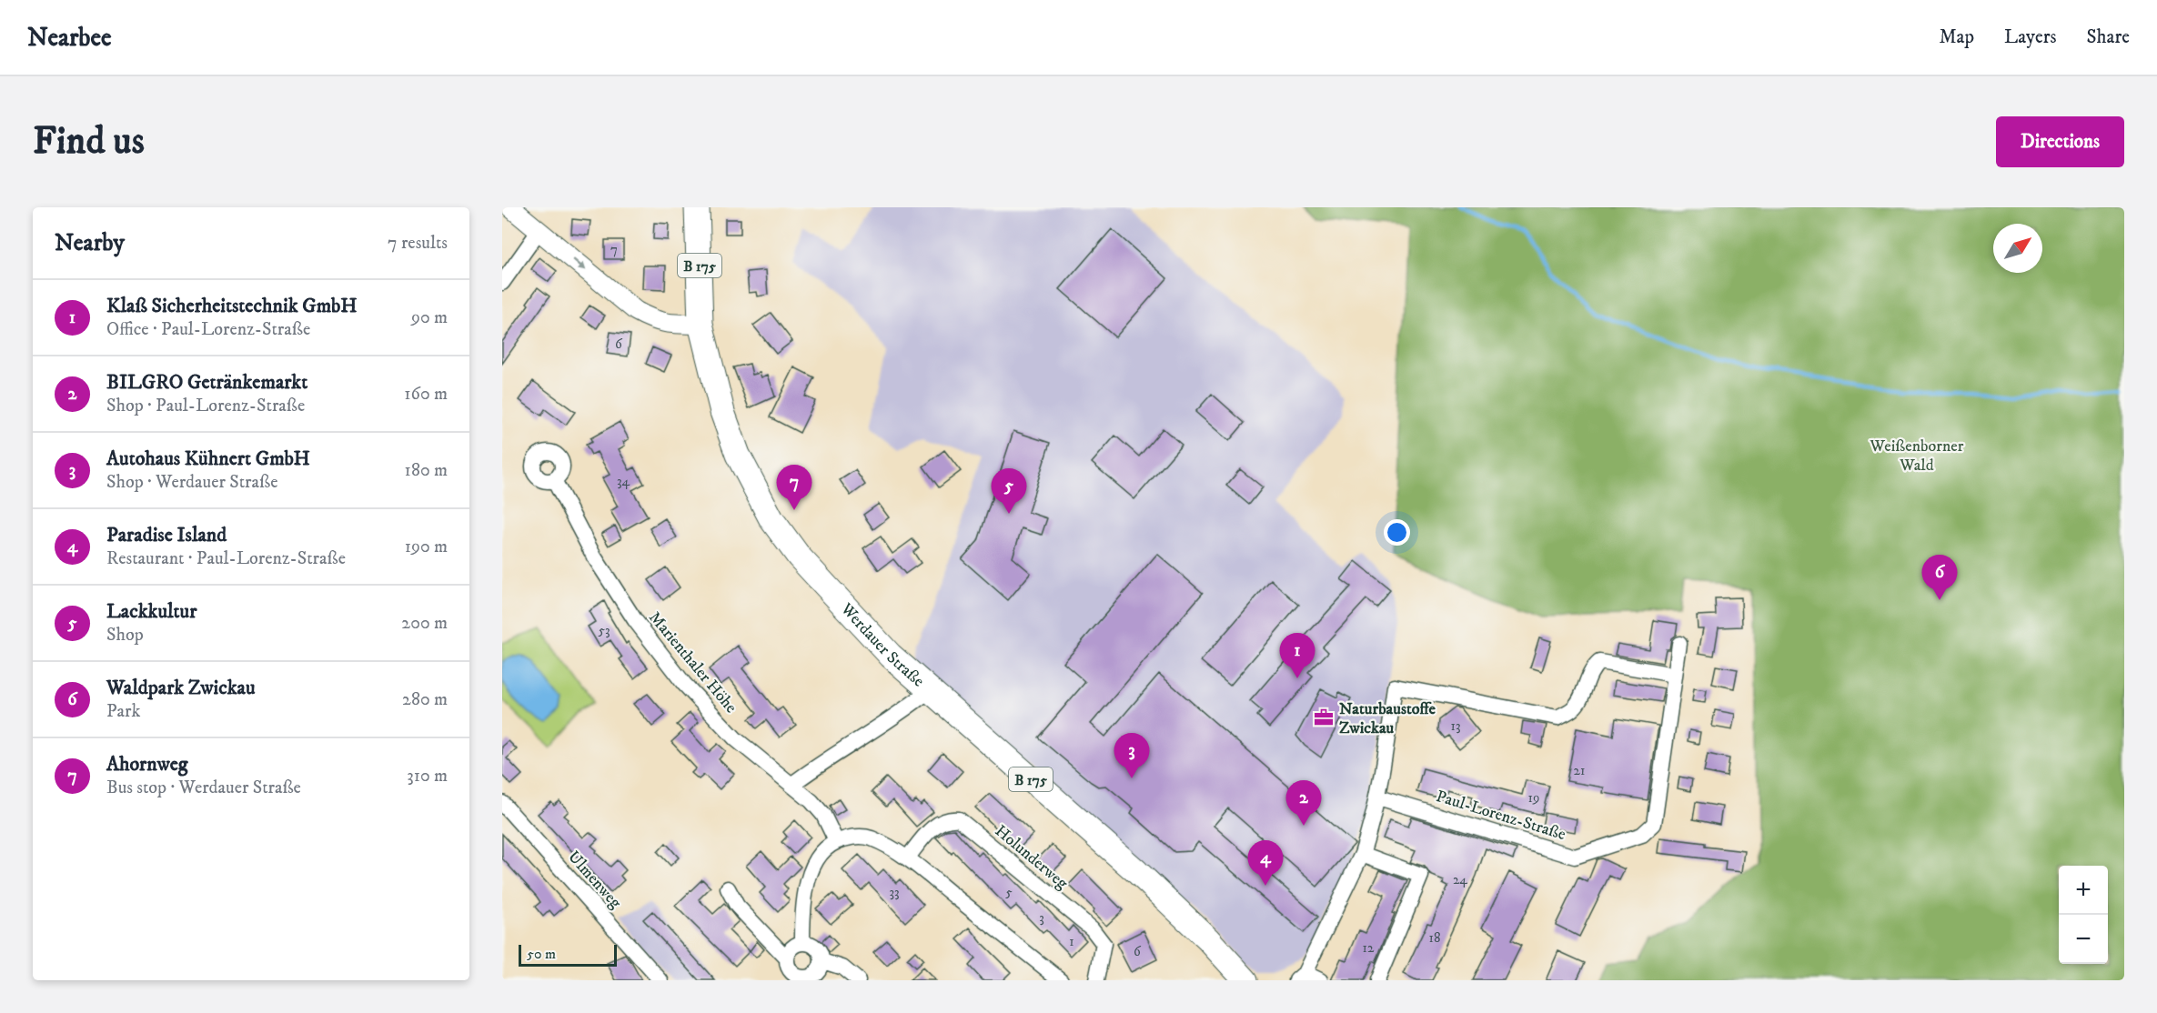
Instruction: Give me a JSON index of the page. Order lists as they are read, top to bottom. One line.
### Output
{"streets":{"main road":["B 175","Werdauer Straße"],"street":["Marienthaler Höhe","Paul-Lorenz-Straße","Holunderweg","Ulmenweg"]},"parks":["Weißenborner Wald"],"places":{"office":["Naturbaustoffe Zwickau"]},"house_numbers":["7","6","34","53","13","21","19","24","33","5","3","18","1","12","6"],"scale_bar":"50 m","north":"top right","page":{"header":"Nearbee","nav":["Map","Layers","Share"],"buttons":"Directions","title":"Find us","heading":["Nearby","7 results"],"list":[{"mark":"1","name":"Klaß Sicherheitstechnik GmbH","note":"Office · Paul-Lorenz-Straße","value":"90 m"},{"mark":"2","name":"BILGRO Getränkemarkt","note":"Shop · Paul-Lorenz-Straße","value":"160 m"},{"mark":"3","name":"Autohaus Kühnert GmbH","note":"Shop · Werdauer Straße","value":"180 m"},{"mark":"4","name":"Paradise Island","note":"Restaurant · Paul-Lorenz-Straße","value":"190 m"},{"mark":"5","name":"Lackkultur","note":"Shop","value":"200 m"},{"mark":"6","name":"Waldpark Zwickau","note":"Park","value":"280 m"},{"mark":"7","name":"Ahornweg","note":"Bus stop · Werdauer Straße","value":"310 m"}],"pins":["7","5","6","1","3","2","4"],"map_buttons":["+","−"],"scale":"50 m"}}
